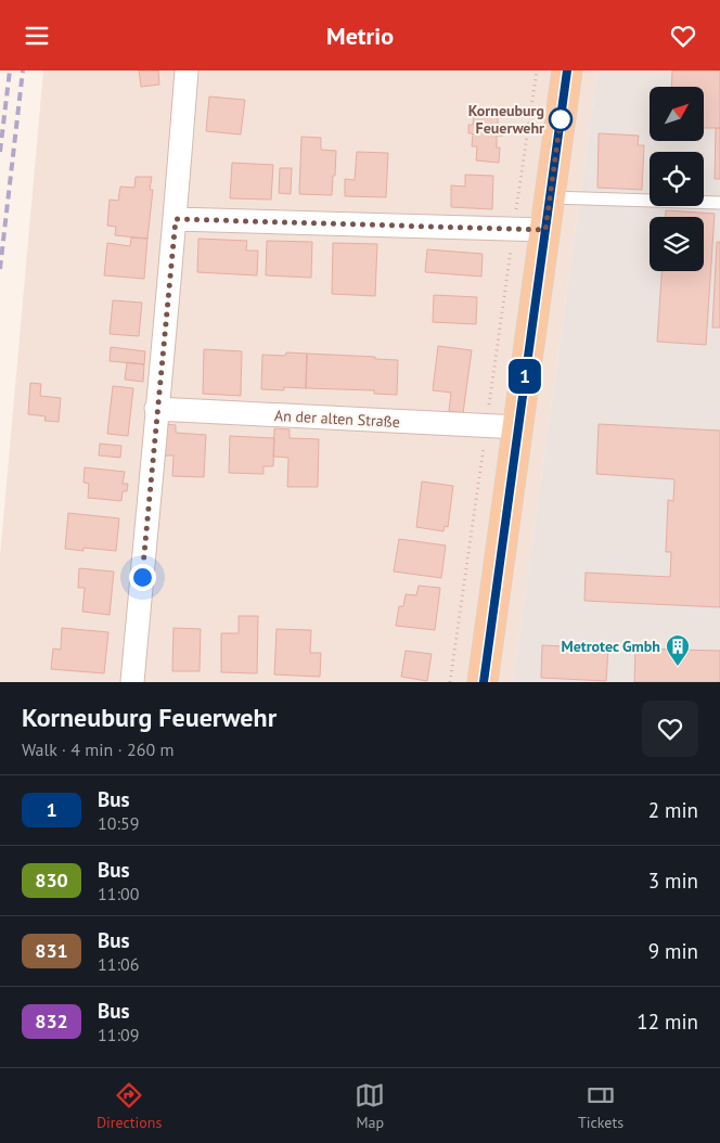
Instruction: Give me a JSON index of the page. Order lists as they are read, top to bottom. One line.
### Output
{"streets":{"street":["An der alten Straße"]},"places":{"other":["Korneuburg Feuerwehr"],"building":["Metrotec Gmbh"]},"lines":["bus line 1"],"north":"top right","page":{"header":"Metrio","on_map":"1","heading":["Korneuburg Feuerwehr","Walk · 4 min · 260 m"],"list":[{"mark":"1","name":"Bus","note":"10:59","value":"2 min"},{"mark":"830","name":"Bus","note":"11:00","value":"3 min"},{"mark":"831","name":"Bus","note":"11:06","value":"9 min"},{"mark":"832","name":"Bus","note":"11:09","value":"12 min"}],"tabs":["Directions","Map","Tickets"]}}
